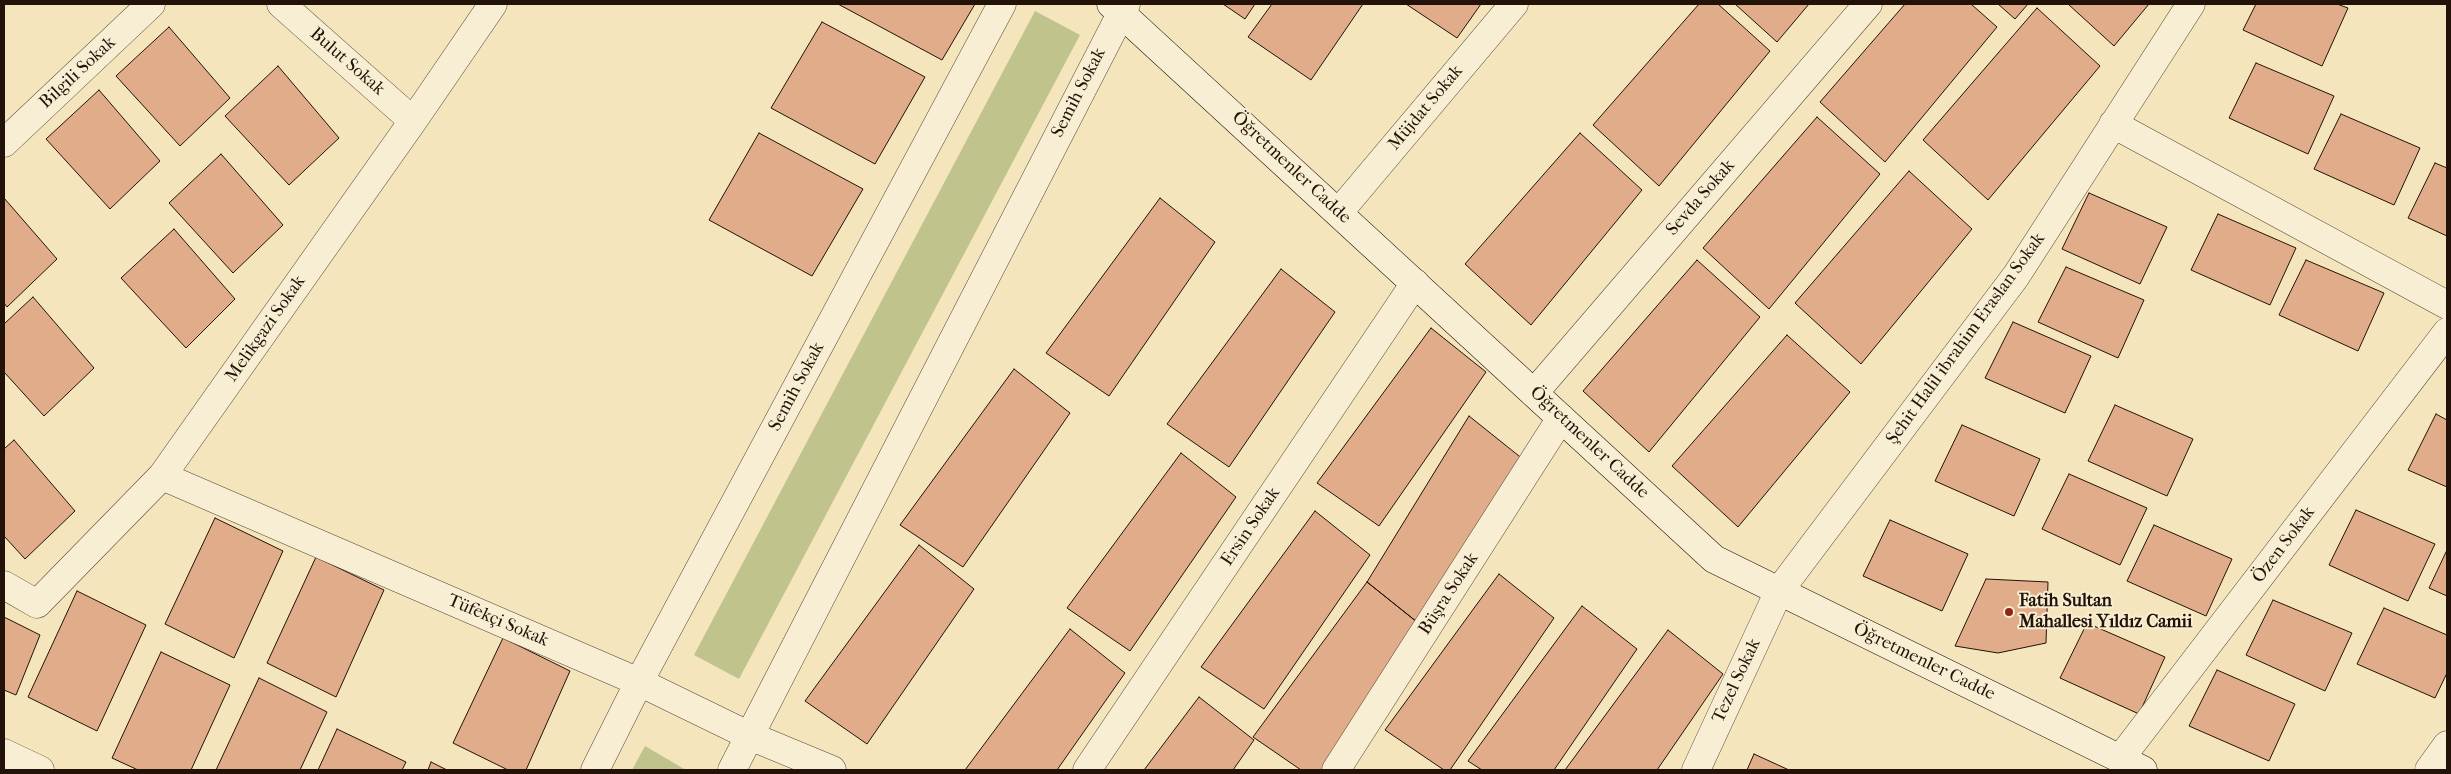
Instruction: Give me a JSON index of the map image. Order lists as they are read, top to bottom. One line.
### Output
{"streets":{"street":["Bulut Sokak","Bilgili Sokak","Semih Sokak","Müjdat Sokak","Öğretmenler Cadde","Sevda Sokak","Melikgazi Sokak","Şehit Halil ibrahim Eraslan Sokak","Ersin Sokak","Özen Sokak","Büşra Sokak","Tüfekçi Sokak","Tezel Sokak"]},"crossings":[["Bulut Sokak","Melikgazi Sokak"],["Semih Sokak","Öğretmenler Cadde"],["Semih Sokak","Tüfekçi Sokak"],["Müjdat Sokak","Öğretmenler Cadde"],["Öğretmenler Cadde","Sevda Sokak"],["Öğretmenler Cadde","Şehit Halil ibrahim Eraslan Sokak"],["Öğretmenler Cadde","Ersin Sokak"],["Öğretmenler Cadde","Özen Sokak"],["Öğretmenler Cadde","Büşra Sokak"],["Öğretmenler Cadde","Tezel Sokak"],["Melikgazi Sokak","Tüfekçi Sokak"],["Şehit Halil ibrahim Eraslan Sokak","Tezel Sokak"]],"places":["Fatih Sultan Mahallesi Yıldız Camii"]}
